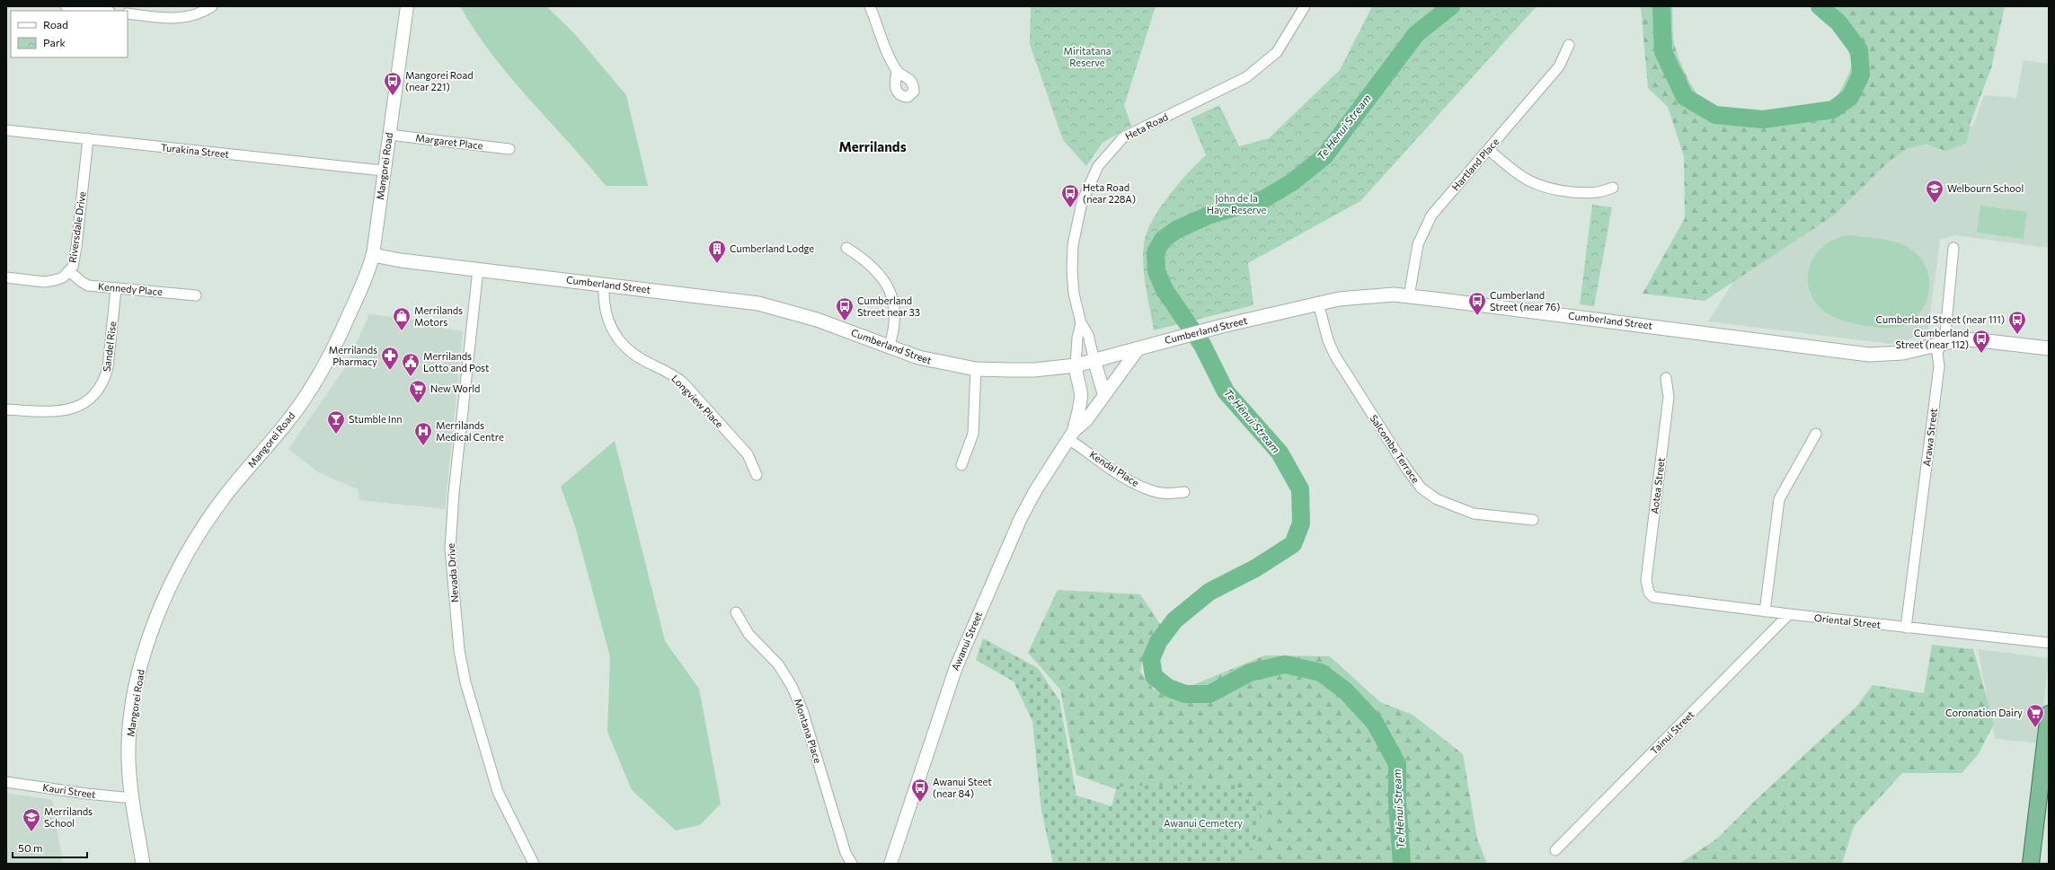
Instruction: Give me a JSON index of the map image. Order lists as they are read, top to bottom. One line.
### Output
{"streets":{"main road":["Mangorei Road","Cumberland Street"],"street":["Heta Road","Margaret Place","Turakina Street","Hartland Place","Riversdale Drive","Kennedy Place","Sandel Rise","Longview Place","Arawa Street","Salcombe Terrace","Kendal Place","Aotea Street","Nevada Drive","Oriental Street","Awanui Street","Montana Place","Tainui Street","Kauri Street"]},"crossings":[["Heta Road","Cumberland Street"],["Heta Road","Awanui Street"],["Margaret Place","Mangorei Road"],["Turakina Street","Mangorei Road"],["Turakina Street","Riversdale Drive"],["Hartland Place","Cumberland Street"],["Mangorei Road","Cumberland Street"],["Mangorei Road","Kauri Street"],["Riversdale Drive","Kennedy Place"],["Cumberland Street","Longview Place"],["Cumberland Street","Arawa Street"],["Cumberland Street","Salcombe Terrace"],["Cumberland Street","Nevada Drive"],["Cumberland Street","Awanui Street"],["Kennedy Place","Sandel Rise"],["Arawa Street","Oriental Street"],["Kendal Place","Awanui Street"],["Aotea Street","Oriental Street"],["Oriental Street","Tainui Street"]],"districts":["Merrilands"],"water":["Te Hēnui Stream"],"parks":["Miritatana Reserve","John de la Haye Reserve","Awanui Cemetery"],"places":{"bus stop":["Mangorei Road (near 221)","Heta Road (near 228A)","Cumberland Street (near 76)","Cumberland Street near 33","Cumberland Street (near 111)","Cumberland Street (near 112)","Awanui Steet (near 84)"],"school or university":["Welbourn School","Merrilands School"],"building":["Cumberland Lodge"],"shop":["Merrilands Motors"],"pharmacy":["Merrilands Pharmacy"],"public building":["Merrilands Lotto and Post"],"supermarket":["New World","Coronation Dairy"],"bar":["Stumble Inn"],"hospital":["Merrilands Medical Centre"]},"legend":["Road","Park"],"scale_bar":"50 m"}
